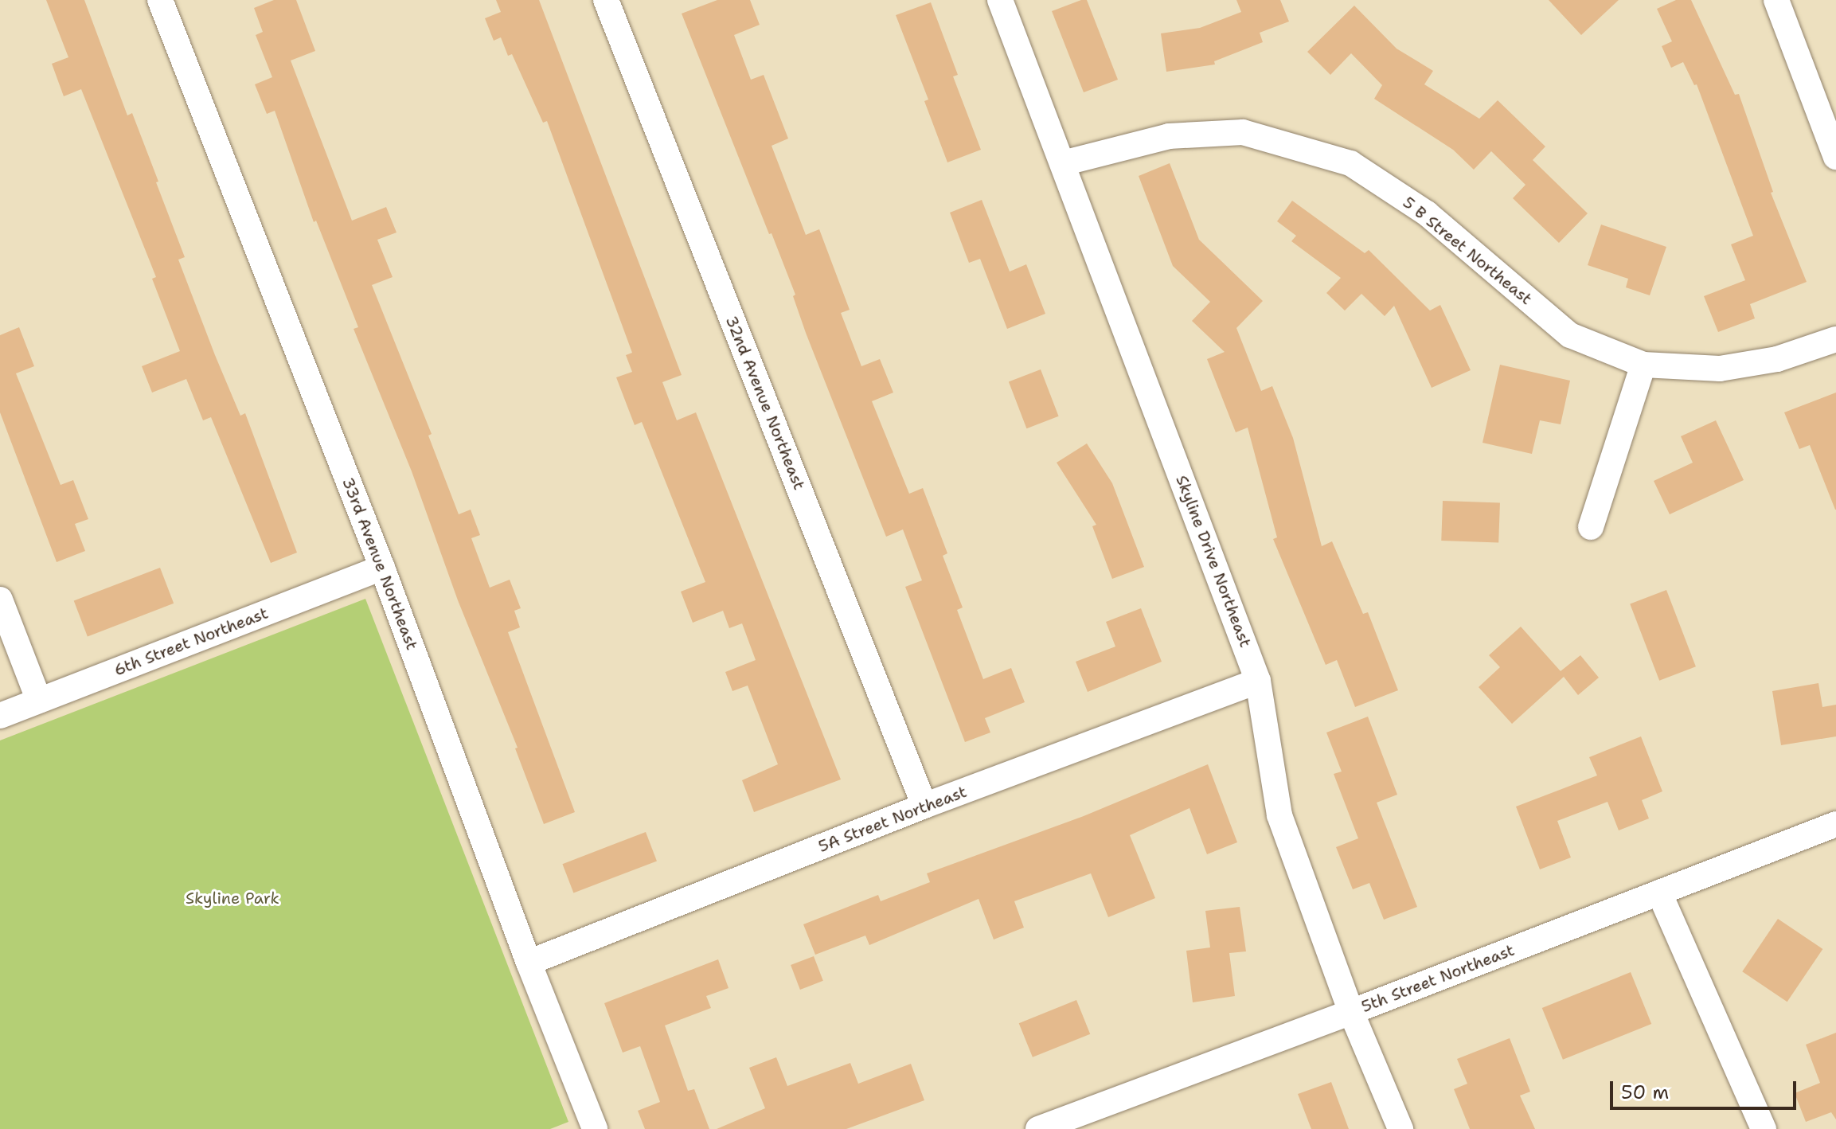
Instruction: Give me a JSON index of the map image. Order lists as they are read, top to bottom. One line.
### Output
{"streets":{"street":["5 B Street Northeast","32nd Avenue Northeast","Skyline Drive Northeast","33rd Avenue Northeast","6th Street Northeast","5A Street Northeast","5th Street Northeast"]},"crossings":[["5 B Street Northeast","Skyline Drive Northeast"],["32nd Avenue Northeast","5A Street Northeast"],["Skyline Drive Northeast","5A Street Northeast"],["Skyline Drive Northeast","5th Street Northeast"],["33rd Avenue Northeast","6th Street Northeast"],["33rd Avenue Northeast","5A Street Northeast"]],"parks":["Skyline Park"],"scale_bar":"50 m"}
